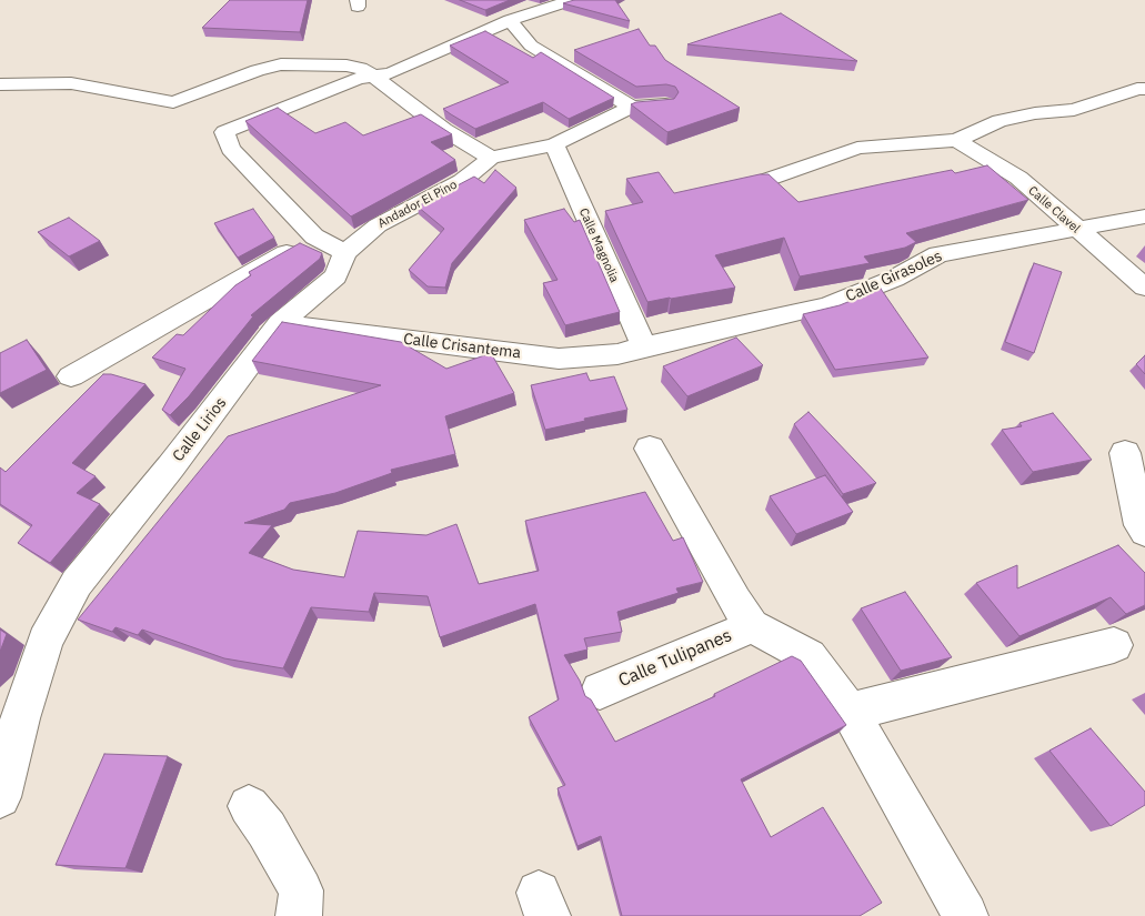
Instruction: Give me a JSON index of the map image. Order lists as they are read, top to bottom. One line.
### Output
{"streets":{"street":["Andador El Pino","Calle Clavel","Calle Magnolia","Calle Girasoles","Calle Crisantema","Calle Lirios","Calle Tulipanes"]},"crossings":[["Andador El Pino","Calle Lirios"],["Calle Clavel","Calle Girasoles"],["Calle Magnolia","Calle Girasoles"],["Calle Magnolia","Calle Crisantema"],["Calle Girasoles","Calle Crisantema"],["Calle Crisantema","Calle Lirios"]]}
